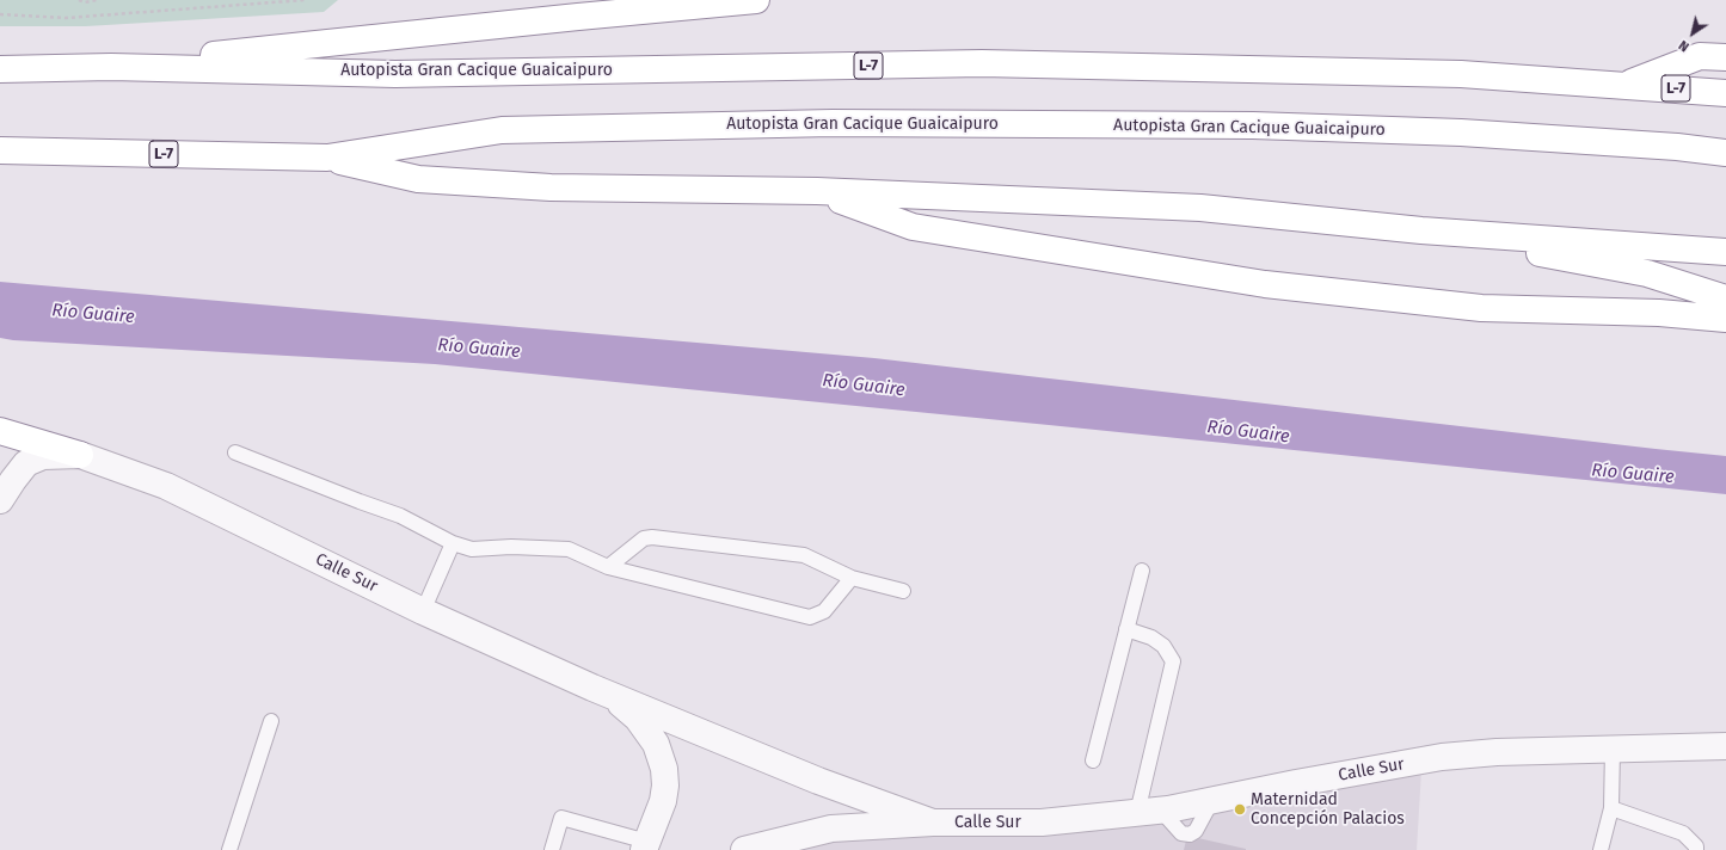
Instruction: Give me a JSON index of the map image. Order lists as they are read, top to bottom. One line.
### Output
{"streets":{"highway":["L-7","Autopista Gran Cacique Guaicaipuro"],"street":["Calle Sur"]},"water":["Río Guaire"],"places":["Maternidad Concepción Palacios"],"north":"bottom left"}
